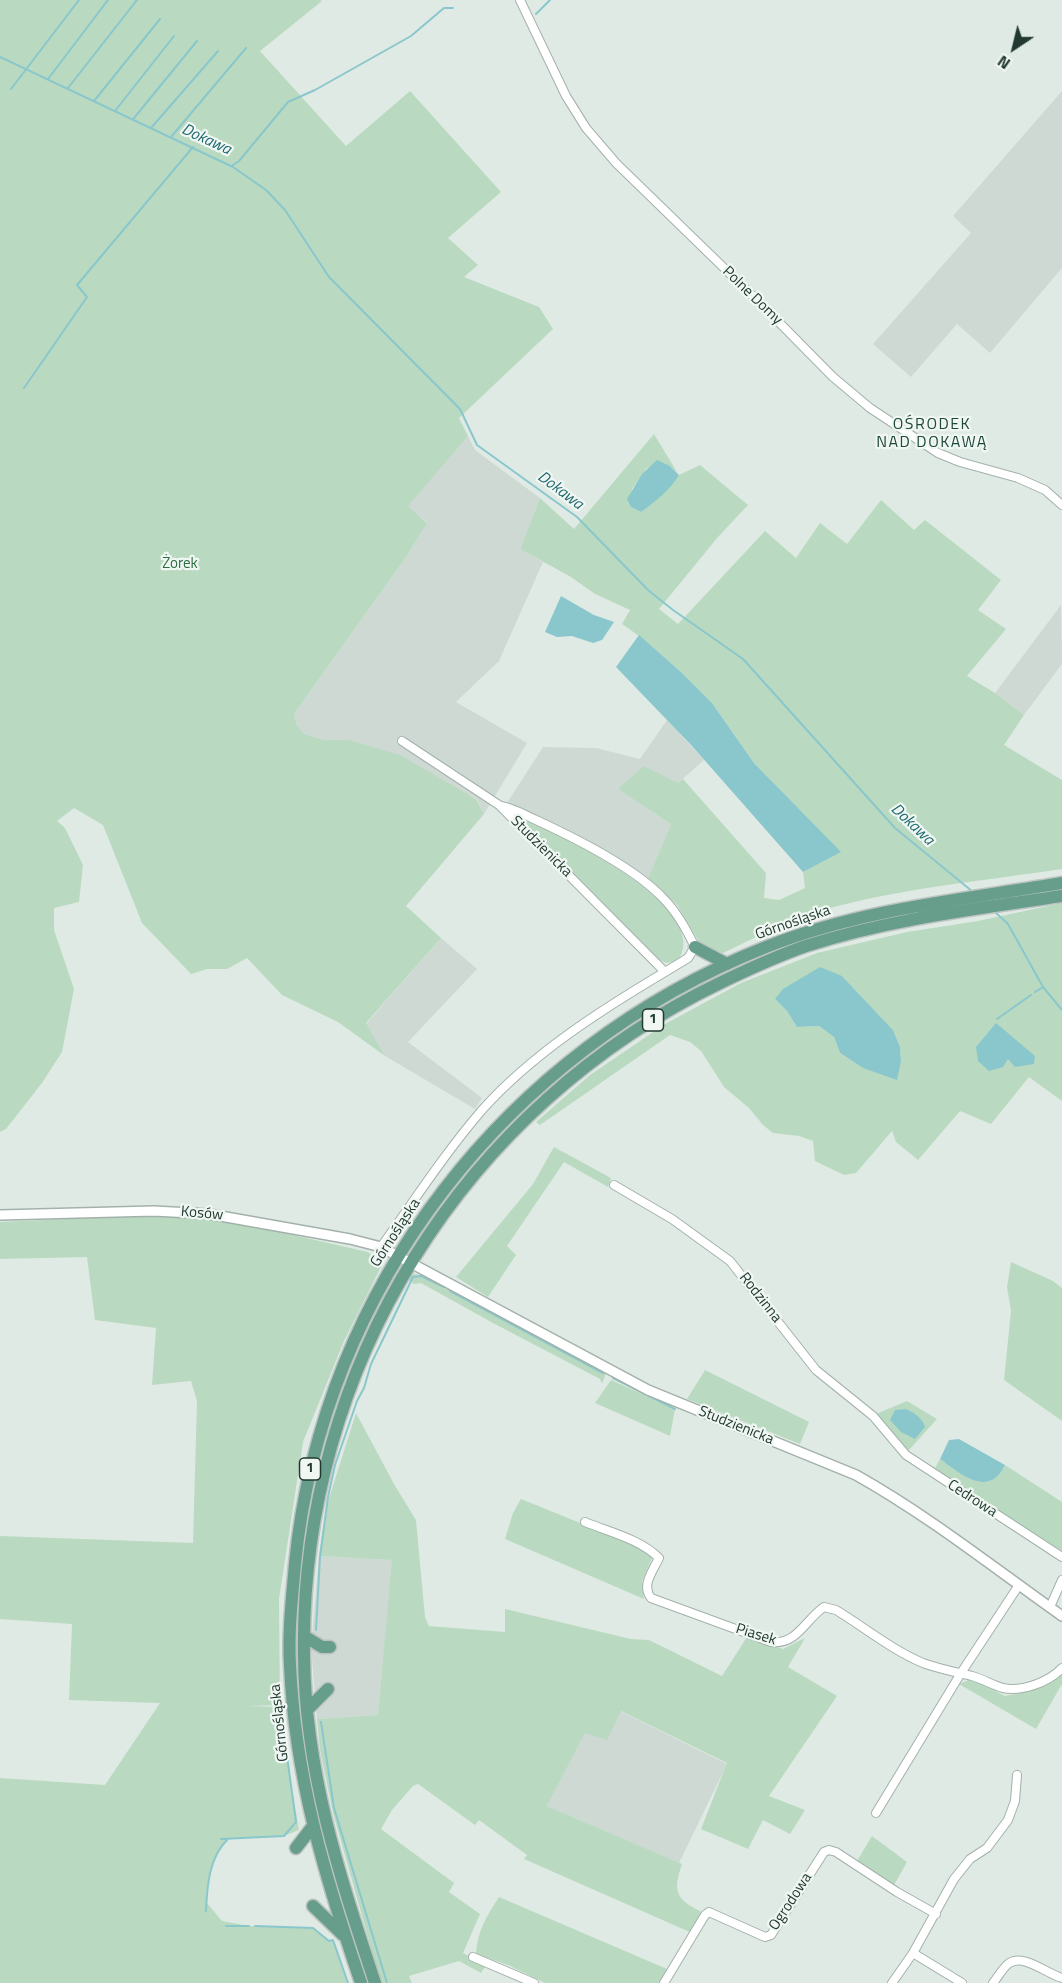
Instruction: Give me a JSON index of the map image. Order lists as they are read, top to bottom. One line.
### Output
{"streets":{"main road":["Górnośląska","1"],"street":["Polne Domy","Studzienicka","Kosów","Rodzinna","Cedrowa","Piasek","Ogrodowa"]},"crossings":[["Studzienicka","Górnośląska"],["Studzienicka","Kosów"],["Górnośląska","Kosów"],["Rodzinna","Cedrowa"]],"districts":["OŚRODEK NAD DOKAWĄ"],"water":["Dokawa"],"parks":["Żorek"],"north":"bottom left"}
